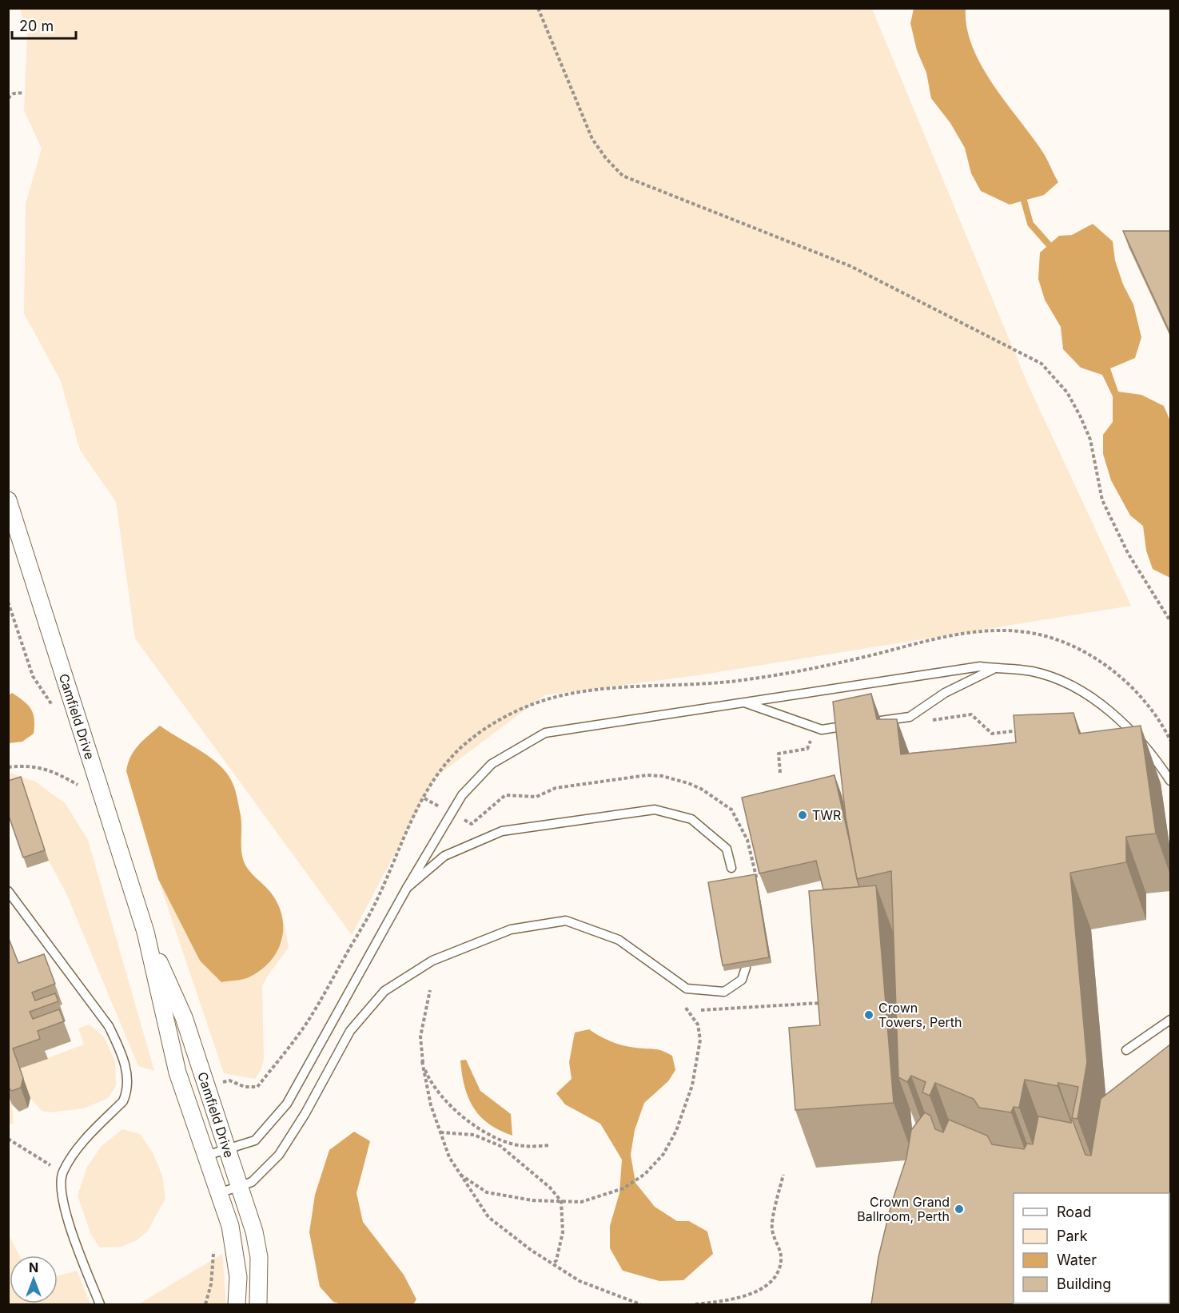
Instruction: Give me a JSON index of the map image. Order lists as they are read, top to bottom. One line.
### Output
{"streets":{"street":["Camfield Drive"]},"places":["TWR","Crown Towers, Perth","Crown Grand Ballroom, Perth"],"legend":["Road","Park","Water","Building"],"scale_bar":"20 m","north":"top"}
